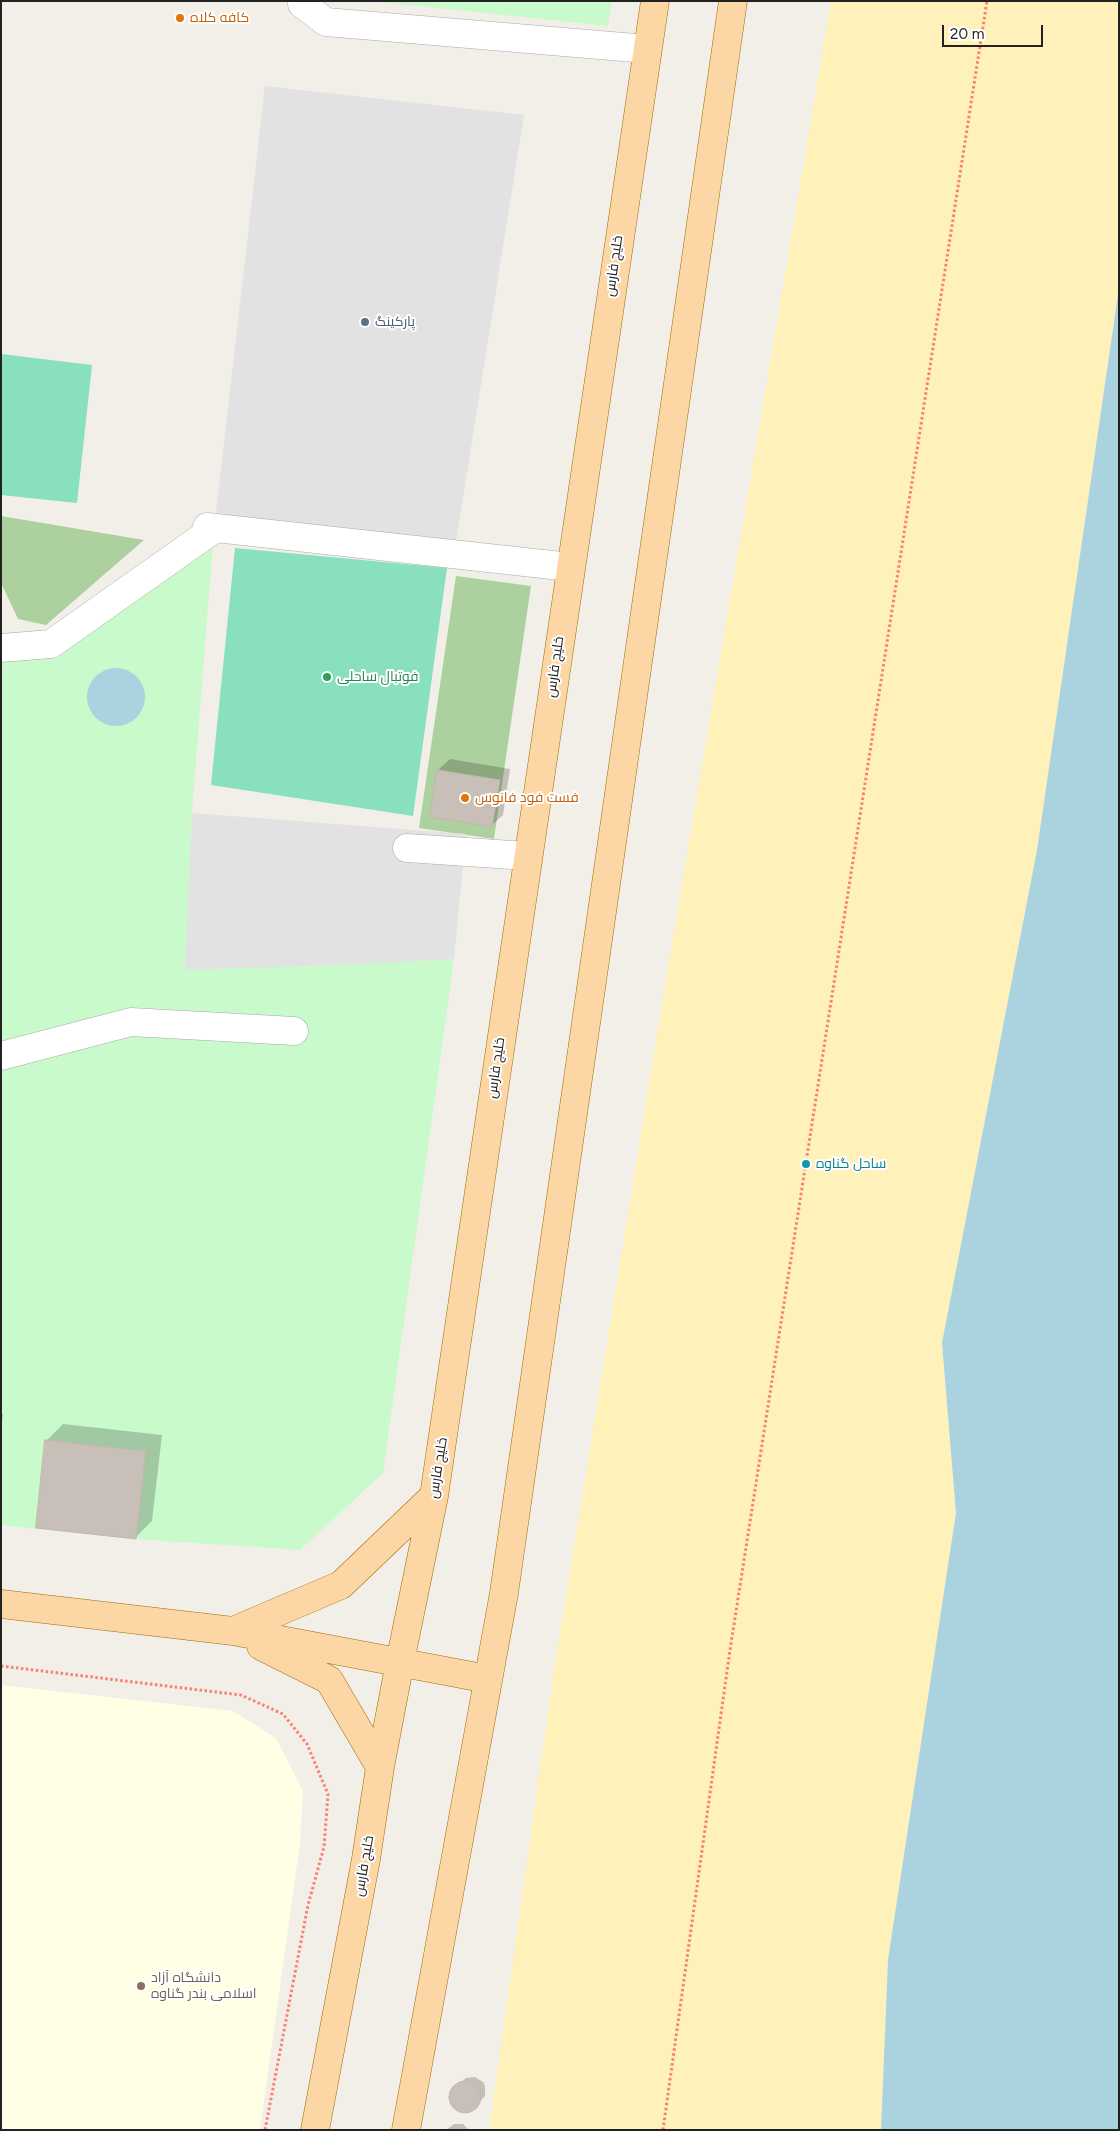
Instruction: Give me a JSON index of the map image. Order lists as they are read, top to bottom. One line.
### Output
{"streets":{"main road":["خلیج فارس"]},"places":["کافه کلاه","پارکینگ","فوتبال ساحلی","فست فود فانوس","ساحل گناوه","دانشگاه آزاد اسلامی بندر گناوه"],"scale_bar":"20 m"}
